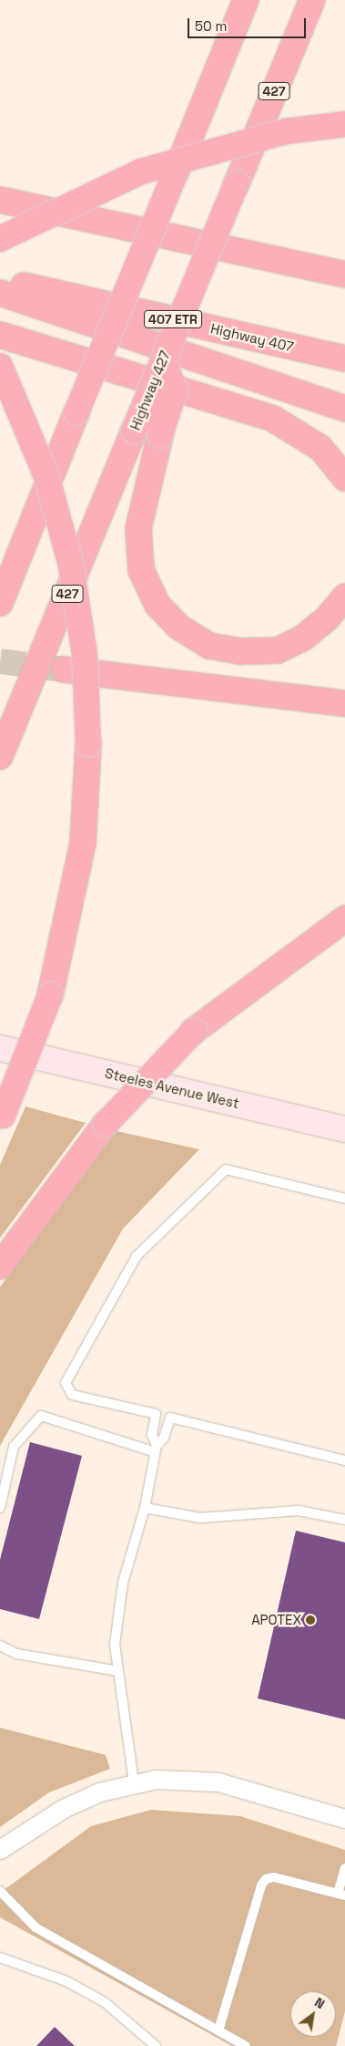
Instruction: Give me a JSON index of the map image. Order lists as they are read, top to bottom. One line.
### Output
{"streets":{"highway":["427","407 ETR","Highway 407","Highway 427"],"main road":["Steeles Avenue West"]},"places":["APOTEX"],"scale_bar":"50 m","north":"top right"}
